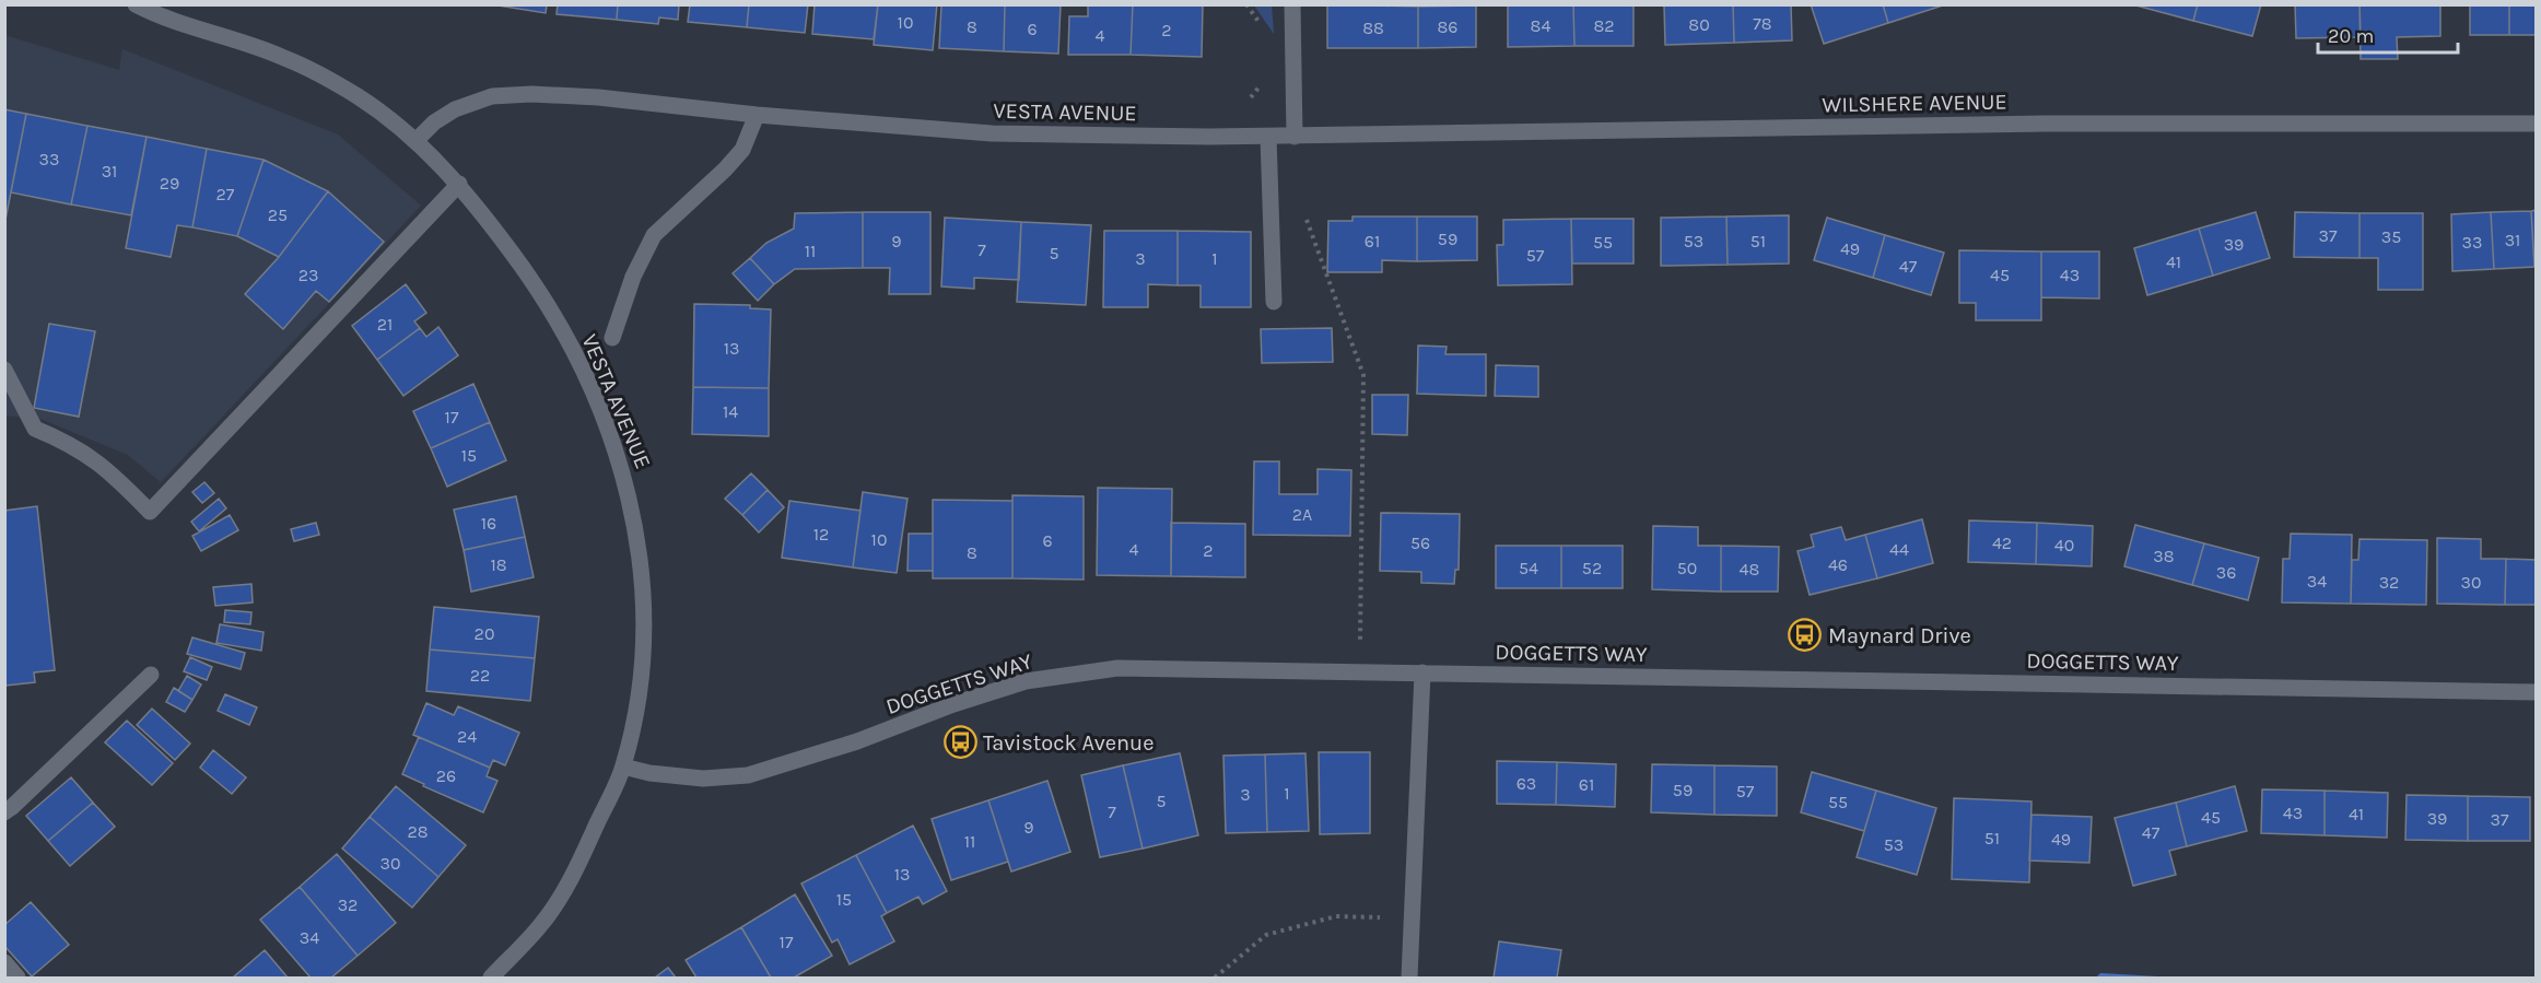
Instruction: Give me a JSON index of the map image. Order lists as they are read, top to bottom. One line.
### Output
{"streets":{"street":["WILSHERE AVENUE","VESTA AVENUE","DOGGETTS WAY"]},"crossings":[["WILSHERE AVENUE","VESTA AVENUE"],["VESTA AVENUE","DOGGETTS WAY"]],"places":{"bus stop":["Maynard Drive","Tavistock Avenue"]},"house_numbers":["10","78","80","84","82","8","86","88","6","2","4","33","31","29","27","25","37","35","59","31","9","61","53","51","55","33","39","49","7","11","5","57","3","1","41","47","23","45","43","21","13","14","17","15","2A","16","12","10","6","56","42","40","4","44","2","8","38","18","46","54","52","50","48","36","34","32","30","20","22","24","26","63","61","59","57","1","3","5","55","7","43","41","45","39","37","9","28","47","51","49","11","53","30","13","15","32","34","17"],"scale_bar":"20 m"}
